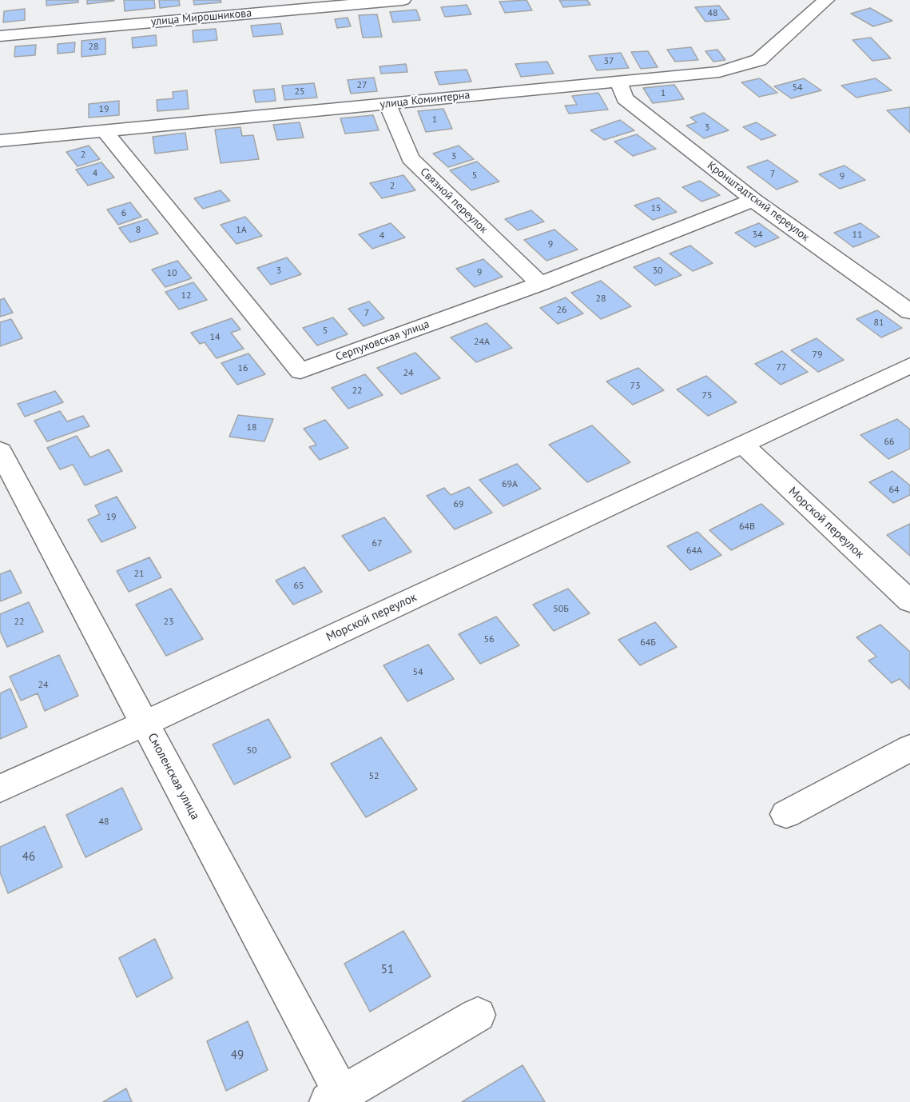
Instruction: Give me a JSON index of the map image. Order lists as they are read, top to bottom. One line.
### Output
{"streets":{"street":["улица Мирошникова","улица Коминтерна","Связной переулок","Кронштадтский переулок","Серпуховская улица","Морской переулок","Смоленская улица"]},"crossings":[["улица Коминтерна","Связной переулок"],["улица Коминтерна","Кронштадтский переулок"],["улица Коминтерна","Серпуховская улица"],["Связной переулок","Серпуховская улица"],["Кронштадтский переулок","Серпуховская улица"],["Морской переулок","Смоленская улица"]],"house_numbers":["48","28","37","27","54","25","1","19","1","3","2","3","4","7","5","9","2","15","6","8","1А","34","11","4","9","3","30","9","10","12","28","26","7","81","5","14","24А","79","77","16","24","73","22","75","18","66","69А","64","69","19","64В","67","64А","21","65","50Б","22","23","56","64Б","54","24","50","52","48","46","51","49"]}
